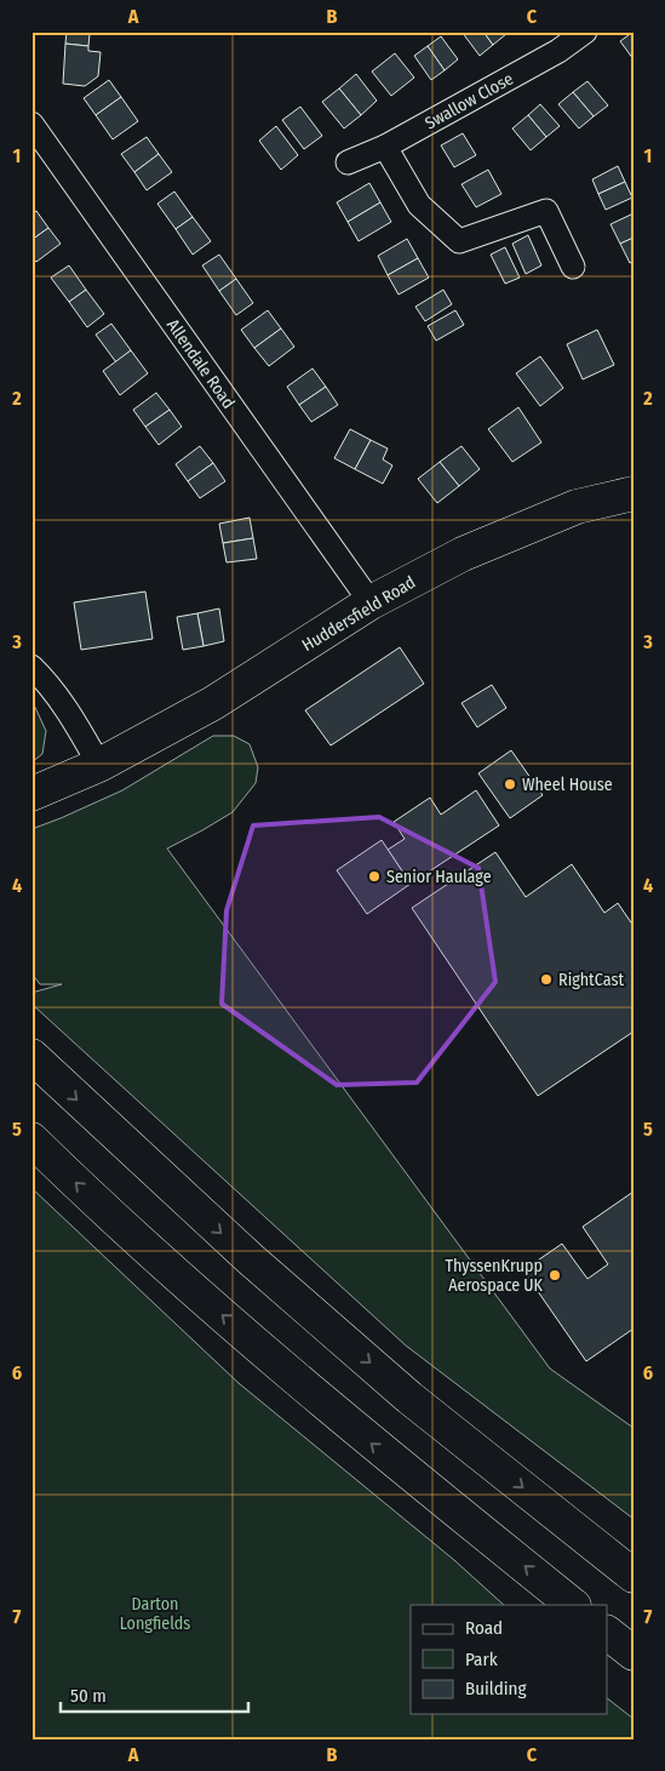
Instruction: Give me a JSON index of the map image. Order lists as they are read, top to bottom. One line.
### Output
{"streets":{"highway":["Huddersfield Road"],"street":["Swallow Close","Allendale Road"]},"crossings":[["Allendale Road","Huddersfield Road"]],"parks":["Darton Longfields"],"places":["Wheel House","Senior Haulage","RightCast","ThyssenKrupp Aerospace UK"],"legend":["Road","Park","Building"],"scale_bar":"50 m","grid":{"columns":["A","B","C"],"rows":["1","2","3","4","5","6","7"]}}
